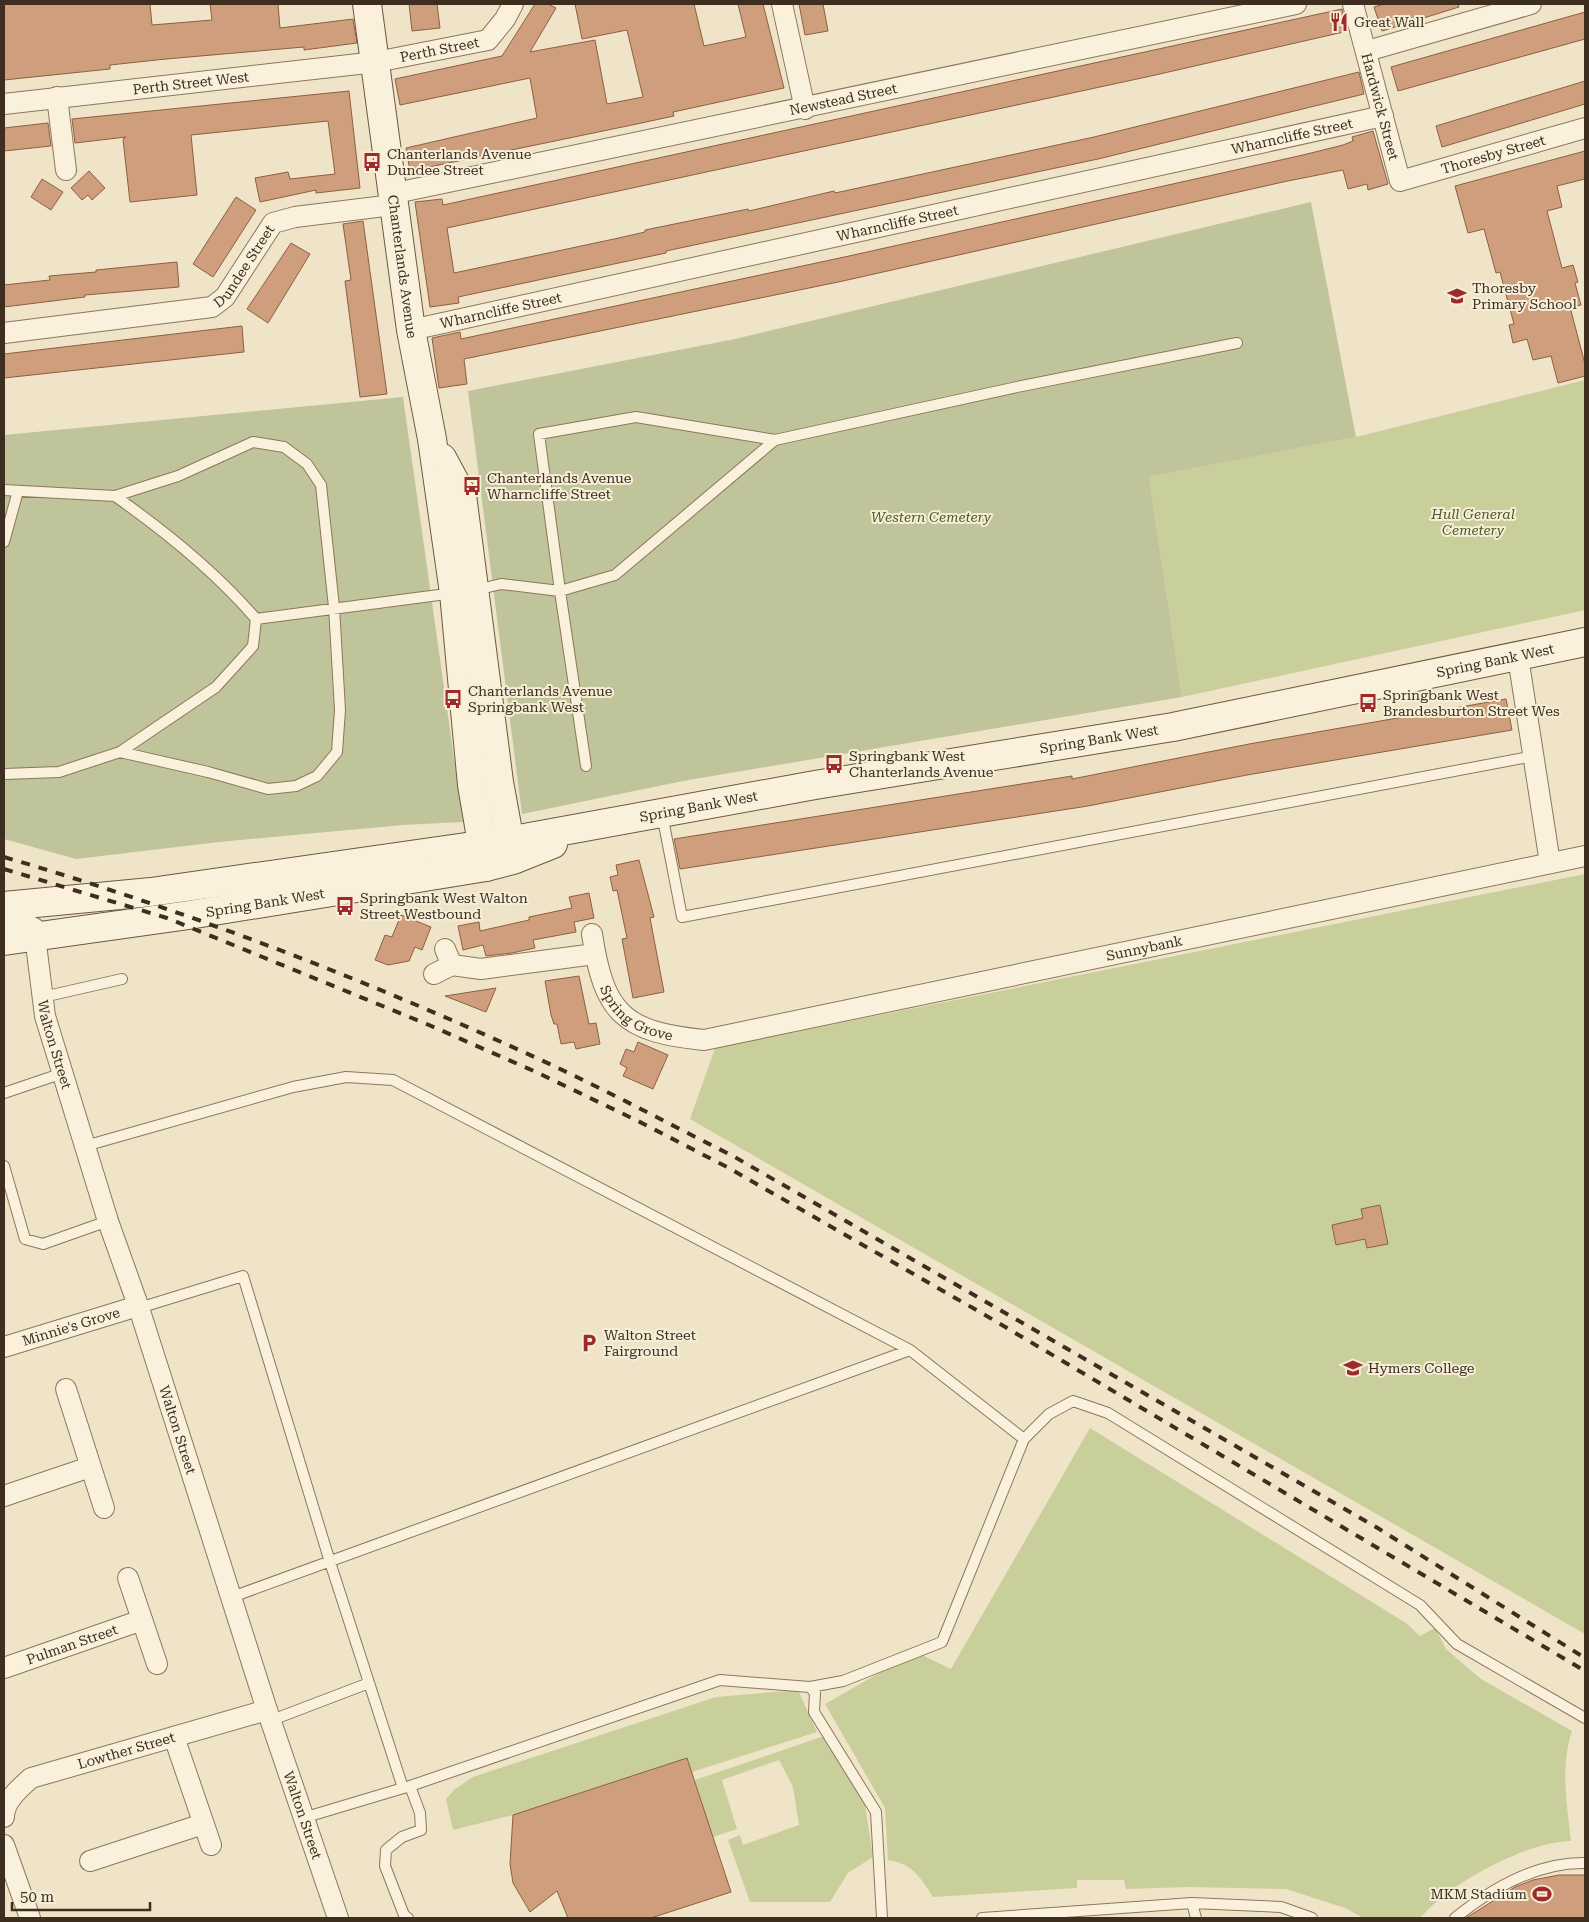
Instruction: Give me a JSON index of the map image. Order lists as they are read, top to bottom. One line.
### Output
{"streets":{"street":["Perth Street","Perth Street West","Newstead Street","Hardwick Street","Wharncliffe Street","Thoresby Street","Dundee Street","Chanterlands Avenue","Spring Bank West","Sunnybank","Spring Grove","Walton Street","Minnie's Grove","Pulman Street","Lowther Street"]},"crossings":[["Perth Street","Perth Street West"],["Perth Street","Chanterlands Avenue"],["Perth Street West","Chanterlands Avenue"],["Newstead Street","Dundee Street"],["Newstead Street","Chanterlands Avenue"],["Hardwick Street","Wharncliffe Street"],["Hardwick Street","Thoresby Street"],["Wharncliffe Street","Chanterlands Avenue"],["Dundee Street","Chanterlands Avenue"],["Chanterlands Avenue","Spring Bank West"],["Spring Bank West","Walton Street"],["Sunnybank","Spring Grove"],["Walton Street","Minnie's Grove"],["Walton Street","Lowther Street"]],"parks":["Hull General Cemetery","Western Cemetery"],"places":{"restaurant":["Great Wall"],"bus stop":["Chanterlands Avenue Dundee Street","Chanterlands Avenue Wharncliffe Street","Chanterlands Avenue Springbank West","Springbank West Brandesburton Street Wes","Springbank West Chanterlands Avenue","Springbank West Walton Street Westbound"],"school or university":["Thoresby Primary School","Hymers College"],"parking":["Walton Street Fairground"],"sports":["MKM Stadium"]},"scale_bar":"50 m"}
